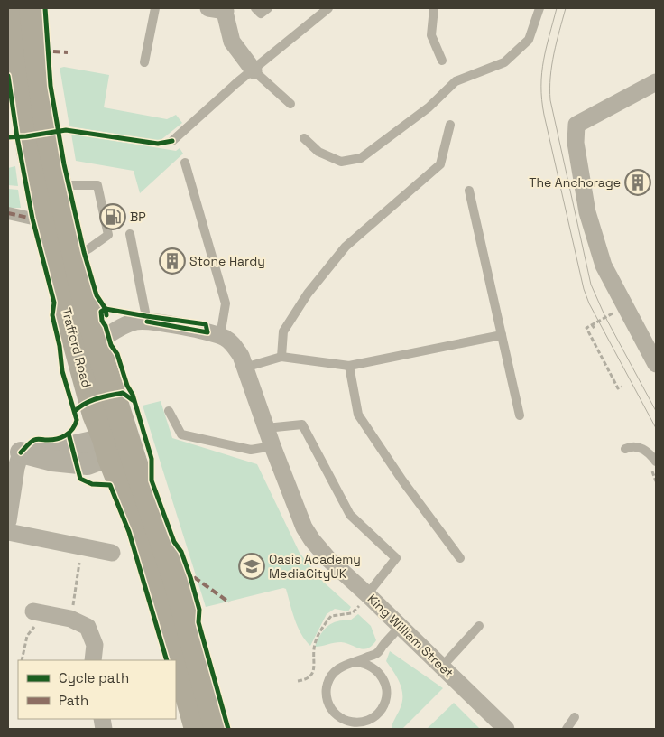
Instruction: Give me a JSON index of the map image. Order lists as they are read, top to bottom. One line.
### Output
{"streets":{"highway":["Trafford Road"],"street":["King William Street"]},"places":{"building":["The Anchorage","Stone Hardy"],"fuel station":["BP"],"school or university":["Oasis Academy MediaCityUK"]},"legend":["Cycle path","Path"]}
